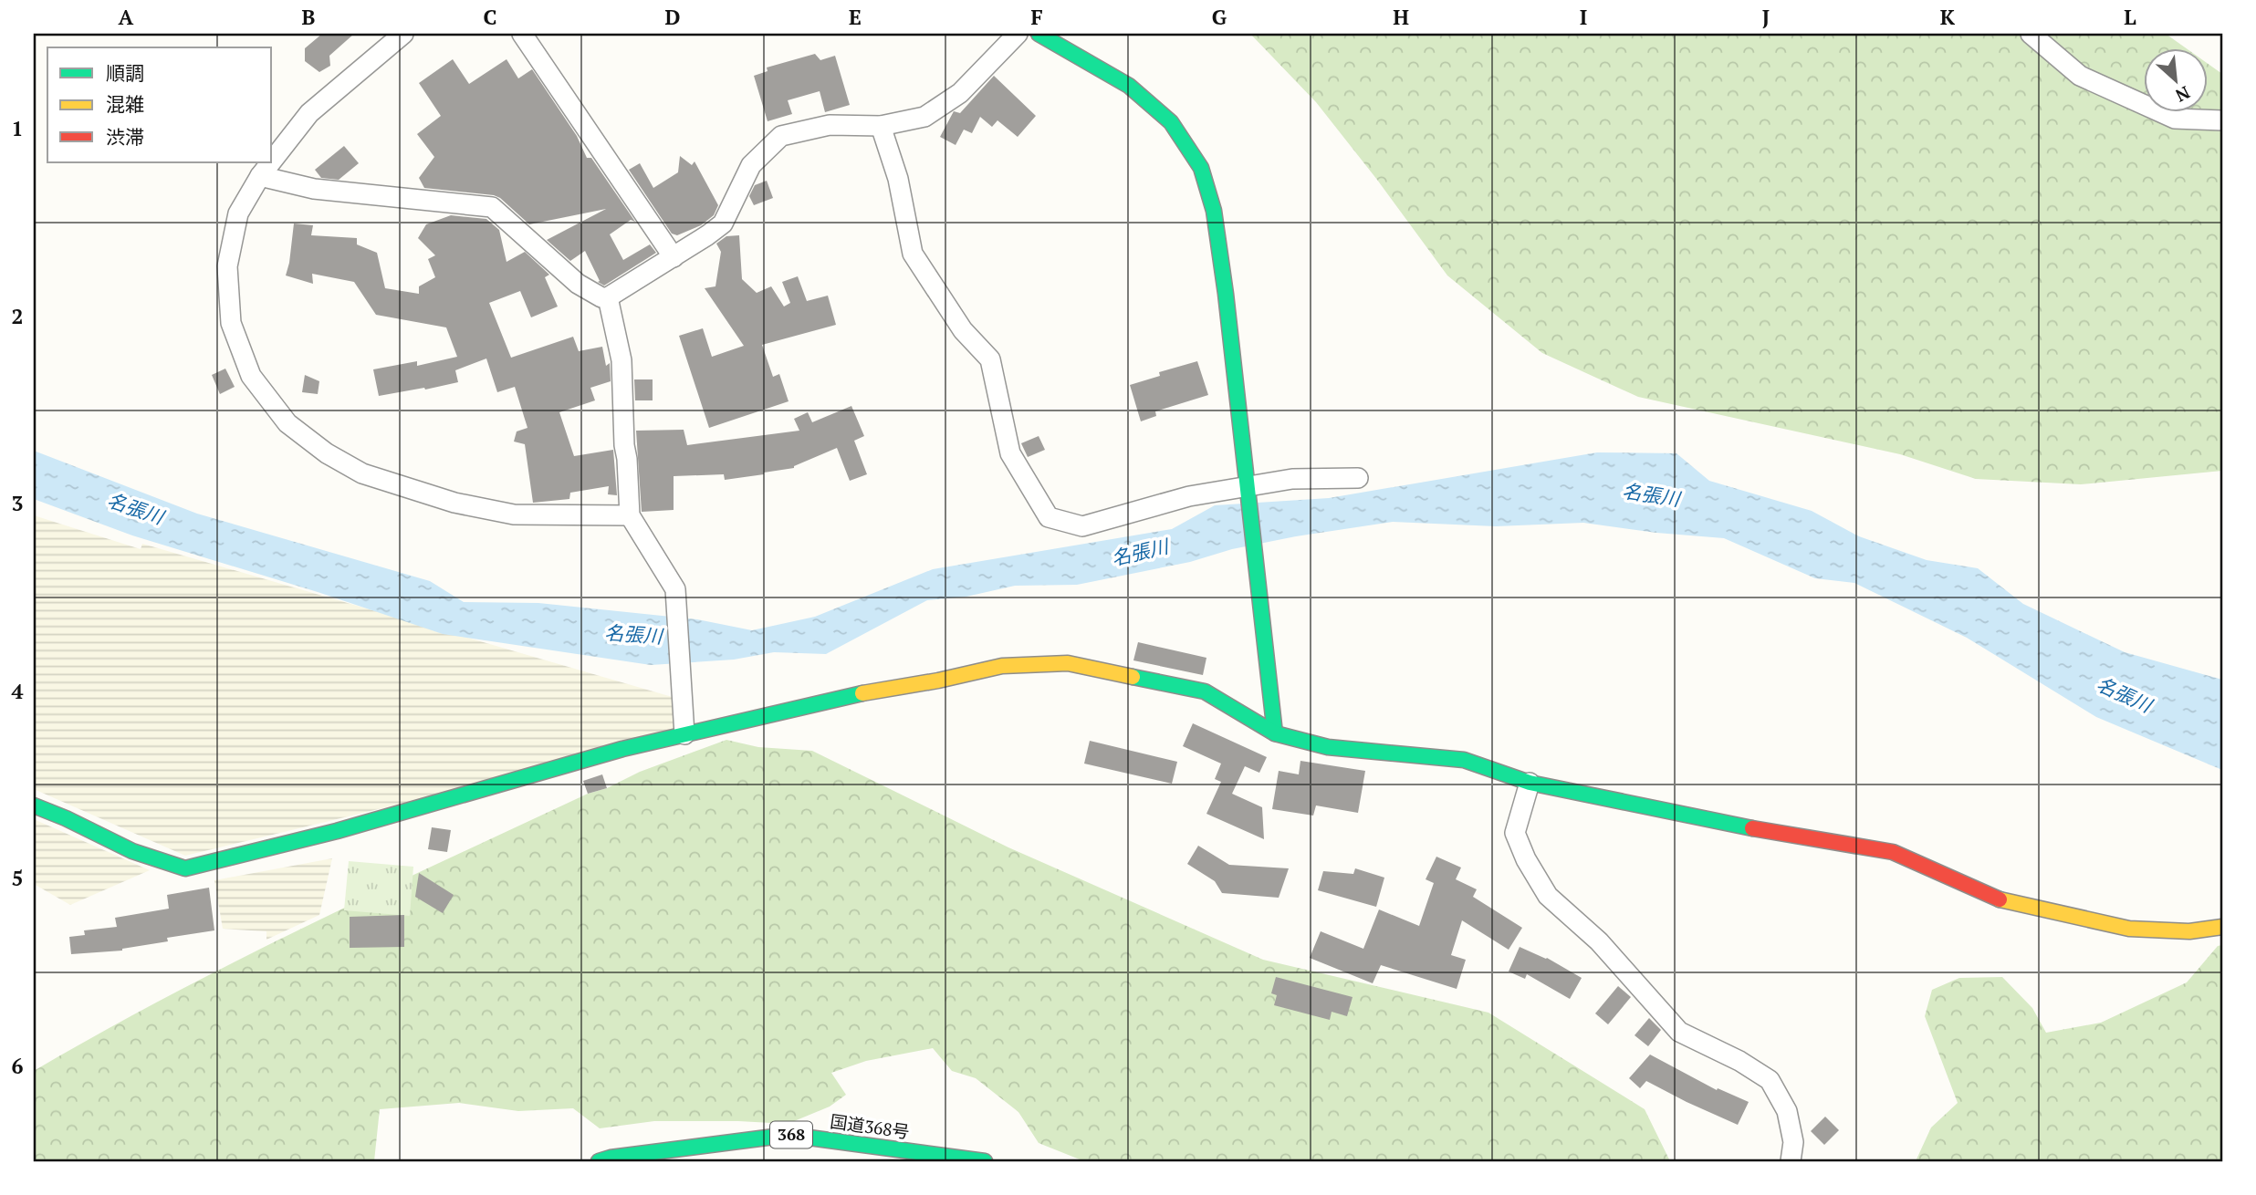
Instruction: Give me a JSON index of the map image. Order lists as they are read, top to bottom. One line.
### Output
{"streets":{"main road":["国道368号","368"]},"water":["名張川"],"legend":["順調","混雑","渋滞"],"north":"bottom right","grid":{"columns":["A","B","C","D","E","F","G","H","I","J","K","L"],"rows":["1","2","3","4","5","6"]}}
